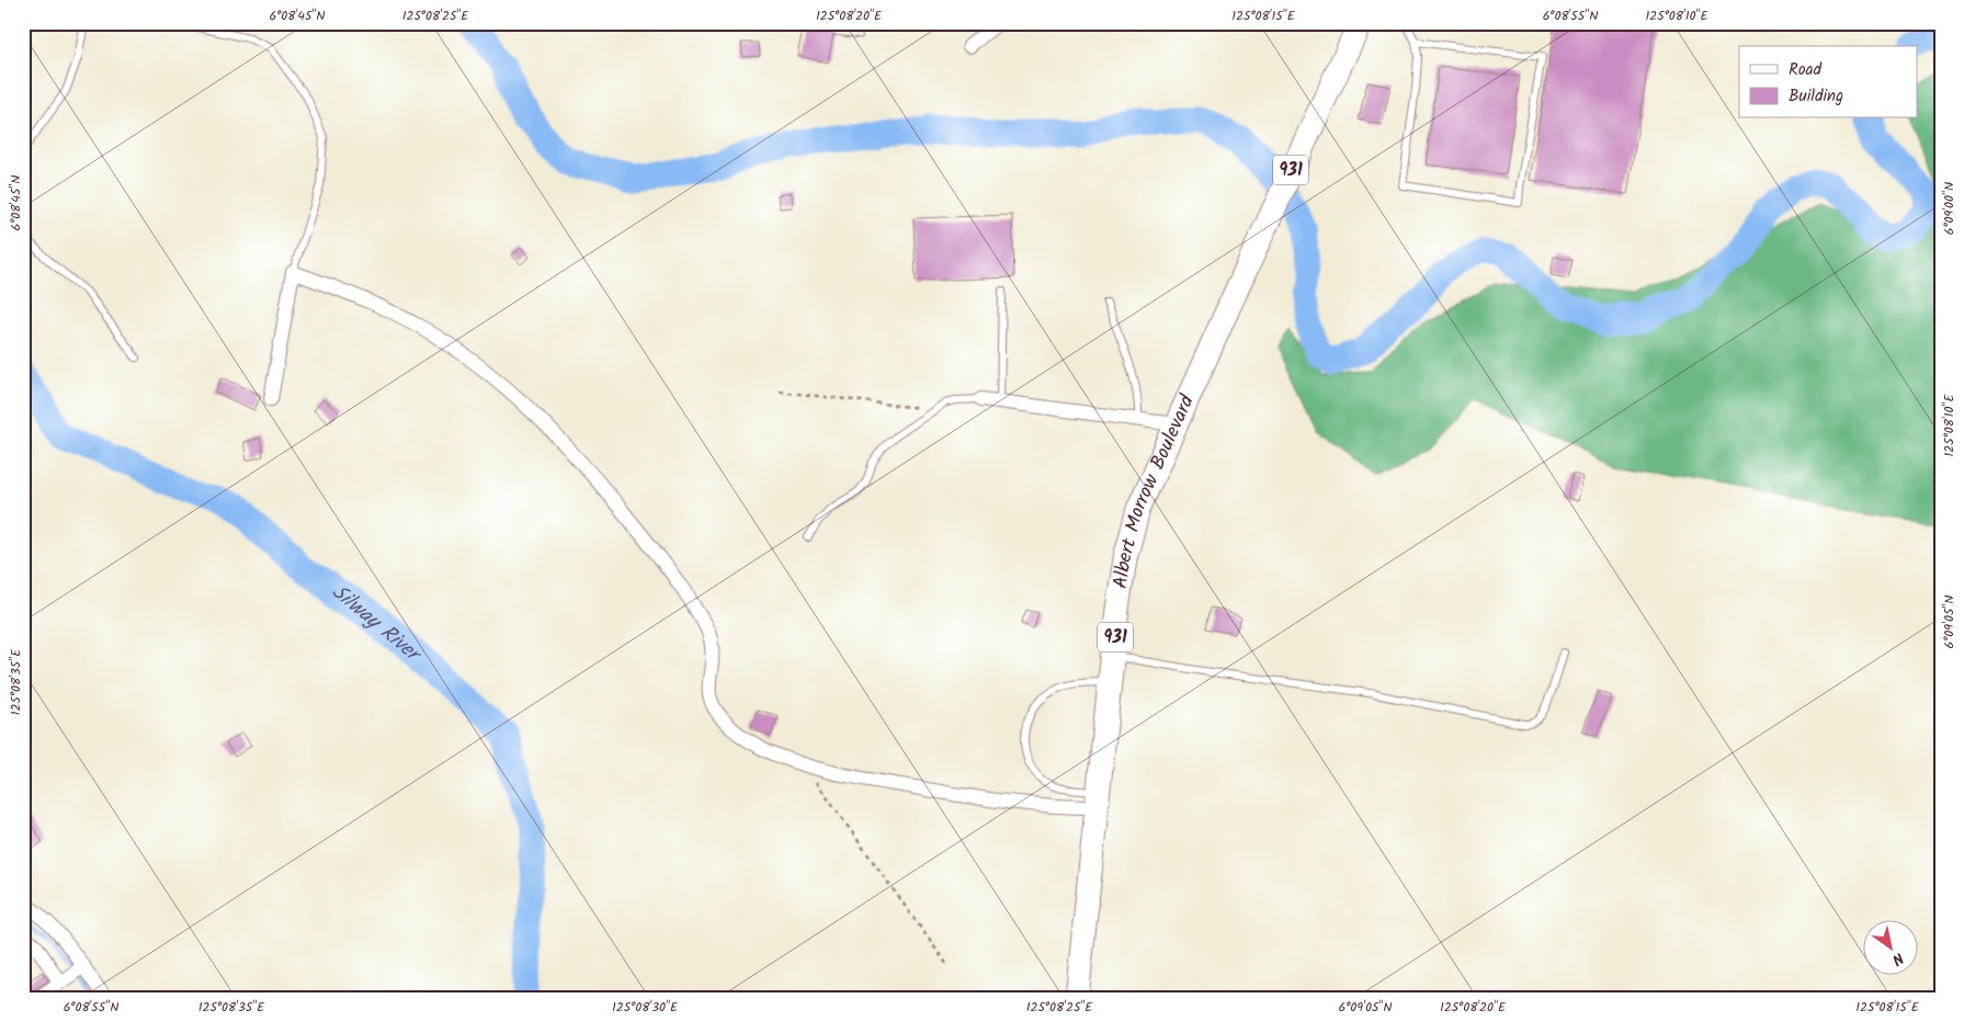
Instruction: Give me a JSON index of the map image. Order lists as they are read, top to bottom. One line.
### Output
{"streets":{"highway":["931","Albert Morrow Boulevard"]},"water":["Silway River"],"legend":["Road","Building"],"north":"bottom right","coordinates":["6°08'45\"N","125°08'25\"E","125°08'20\"E","125°08'15\"E","6°08'55\"N","125°08'10\"E","6°09'00\"N","6°09'05\"N","125°08'35\"E","125°08'30\"E"]}
